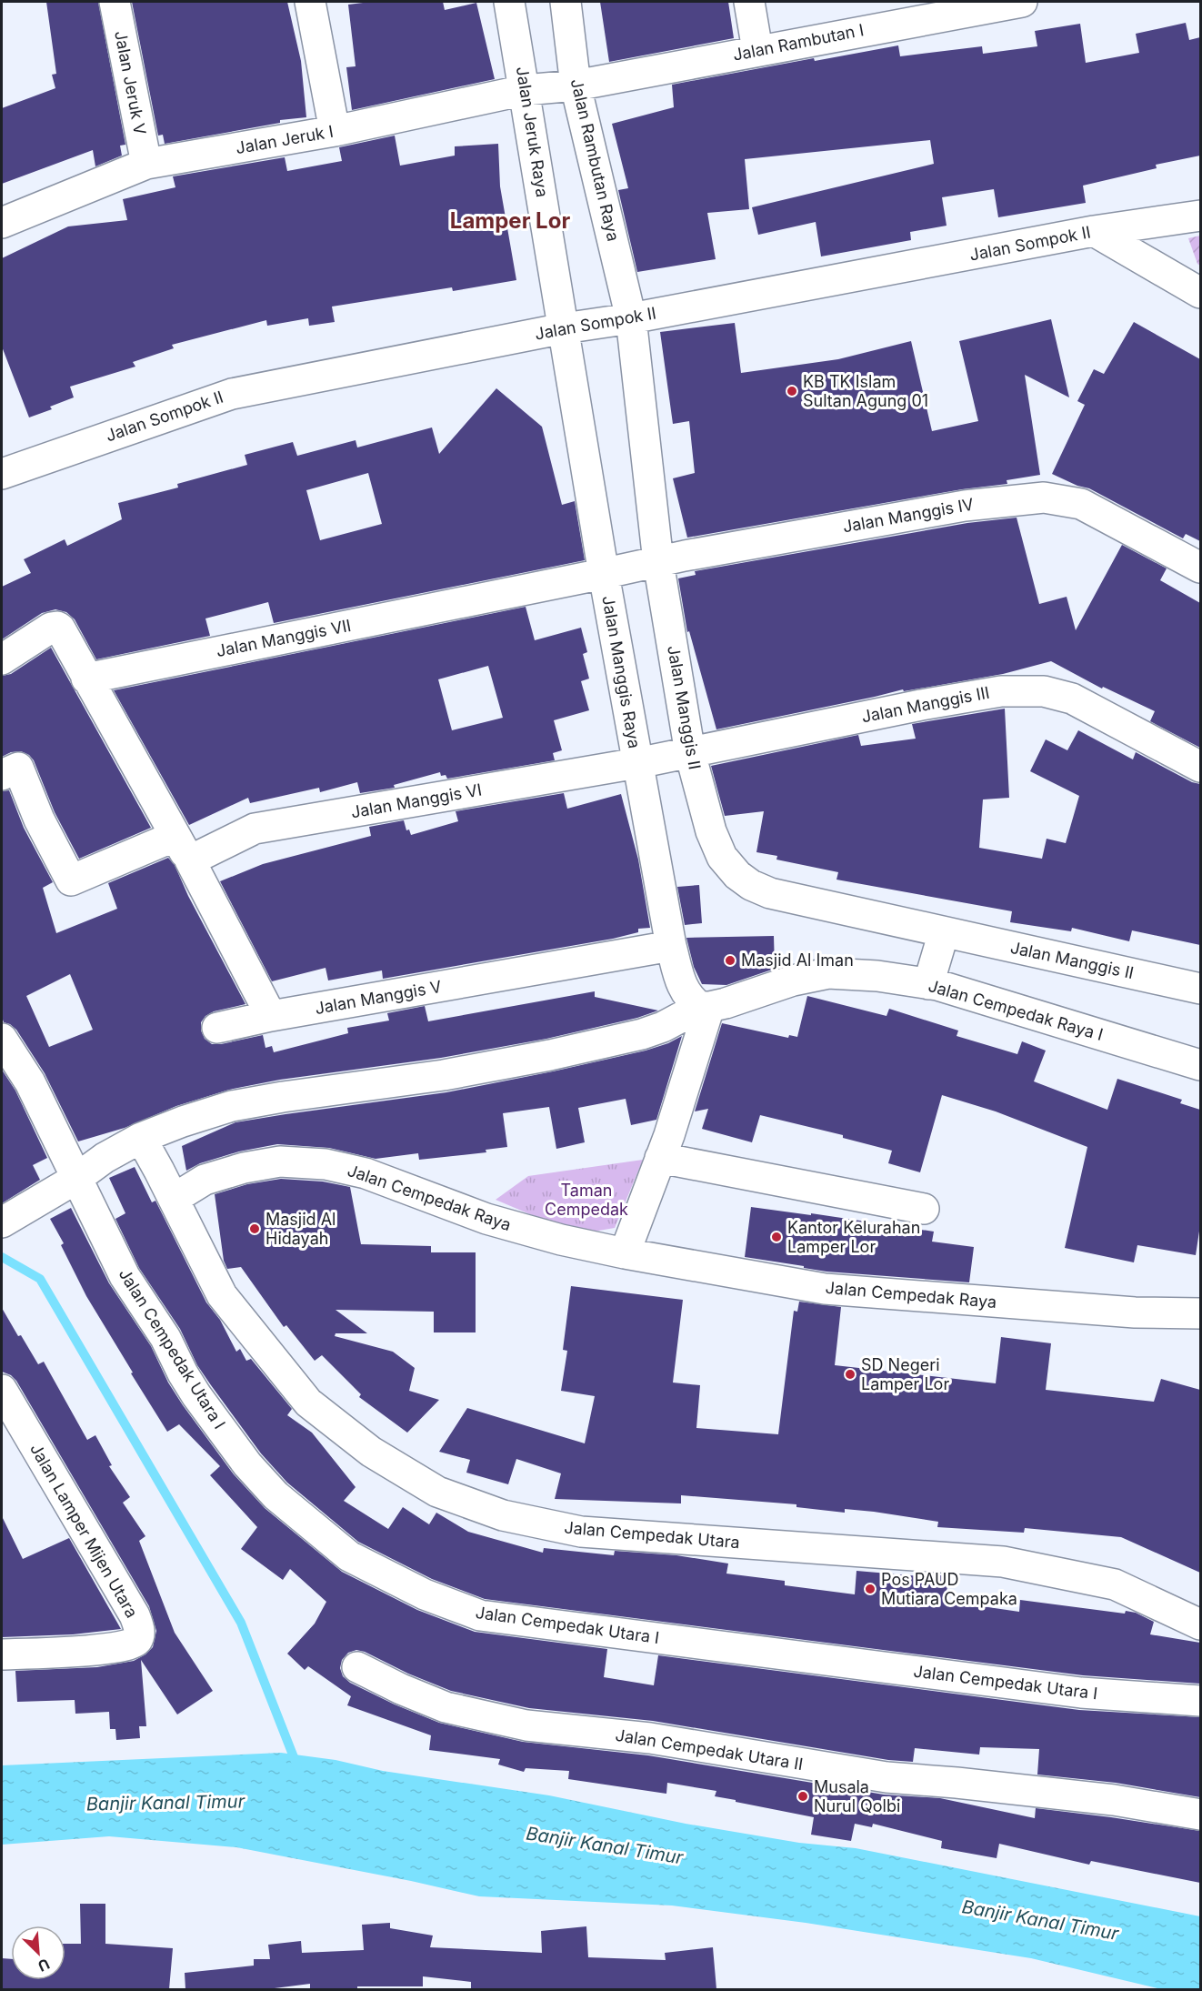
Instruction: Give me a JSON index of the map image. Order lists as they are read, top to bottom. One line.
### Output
{"streets":{"street":["Jalan Rambutan I","Jalan Jeruk V","Jalan Jeruk Raya","Jalan Jeruk I","Jalan Rambutan Raya","Jalan Sompok II","Jalan Manggis IV","Jalan Manggis VII","Jalan Manggis Raya","Jalan Manggis III","Jalan Manggis II","Jalan Manggis VI","Jalan Manggis V","Jalan Cempedak Raya I","Jalan Cempedak Raya","Jalan Cempedak Utara I","Jalan Lamper Mijen Utara","Jalan Cempedak Utara","Jalan Cempedak Utara II"]},"crossings":[["Jalan Rambutan I","Jalan Jeruk I"],["Jalan Rambutan I","Jalan Rambutan Raya"],["Jalan Jeruk V","Jalan Jeruk I"],["Jalan Jeruk Raya","Jalan Jeruk I"],["Jalan Jeruk Raya","Jalan Sompok II"],["Jalan Jeruk Raya","Jalan Manggis Raya"],["Jalan Jeruk I","Jalan Rambutan Raya"],["Jalan Rambutan Raya","Jalan Sompok II"],["Jalan Rambutan Raya","Jalan Manggis II"],["Jalan Sompok II","Jalan Manggis Raya"],["Jalan Sompok II","Jalan Manggis II"],["Jalan Manggis IV","Jalan Manggis VII"],["Jalan Manggis IV","Jalan Manggis Raya"],["Jalan Manggis IV","Jalan Manggis II"],["Jalan Manggis VII","Jalan Manggis Raya"],["Jalan Manggis Raya","Jalan Manggis III"],["Jalan Manggis Raya","Jalan Manggis VI"],["Jalan Manggis Raya","Jalan Manggis V"],["Jalan Manggis Raya","Jalan Cempedak Raya I"],["Jalan Manggis III","Jalan Manggis II"],["Jalan Manggis III","Jalan Manggis VI"],["Jalan Cempedak Raya I","Jalan Cempedak Utara"],["Jalan Cempedak Raya","Jalan Cempedak Utara"]],"districts":["Lamper Lor"],"water":["Banjir Kanal Timur"],"parks":["Taman Cempedak"],"places":["KB TK Islam Sultan Agung 01","Masjid Al Iman","Masjid Al Hidayah","Kantor Kelurahan Lamper Lor","SD Negeri Lamper Lor","Pos PAUD Mutiara Cempaka","Musala Nurul Qolbi"],"north":"bottom right"}
